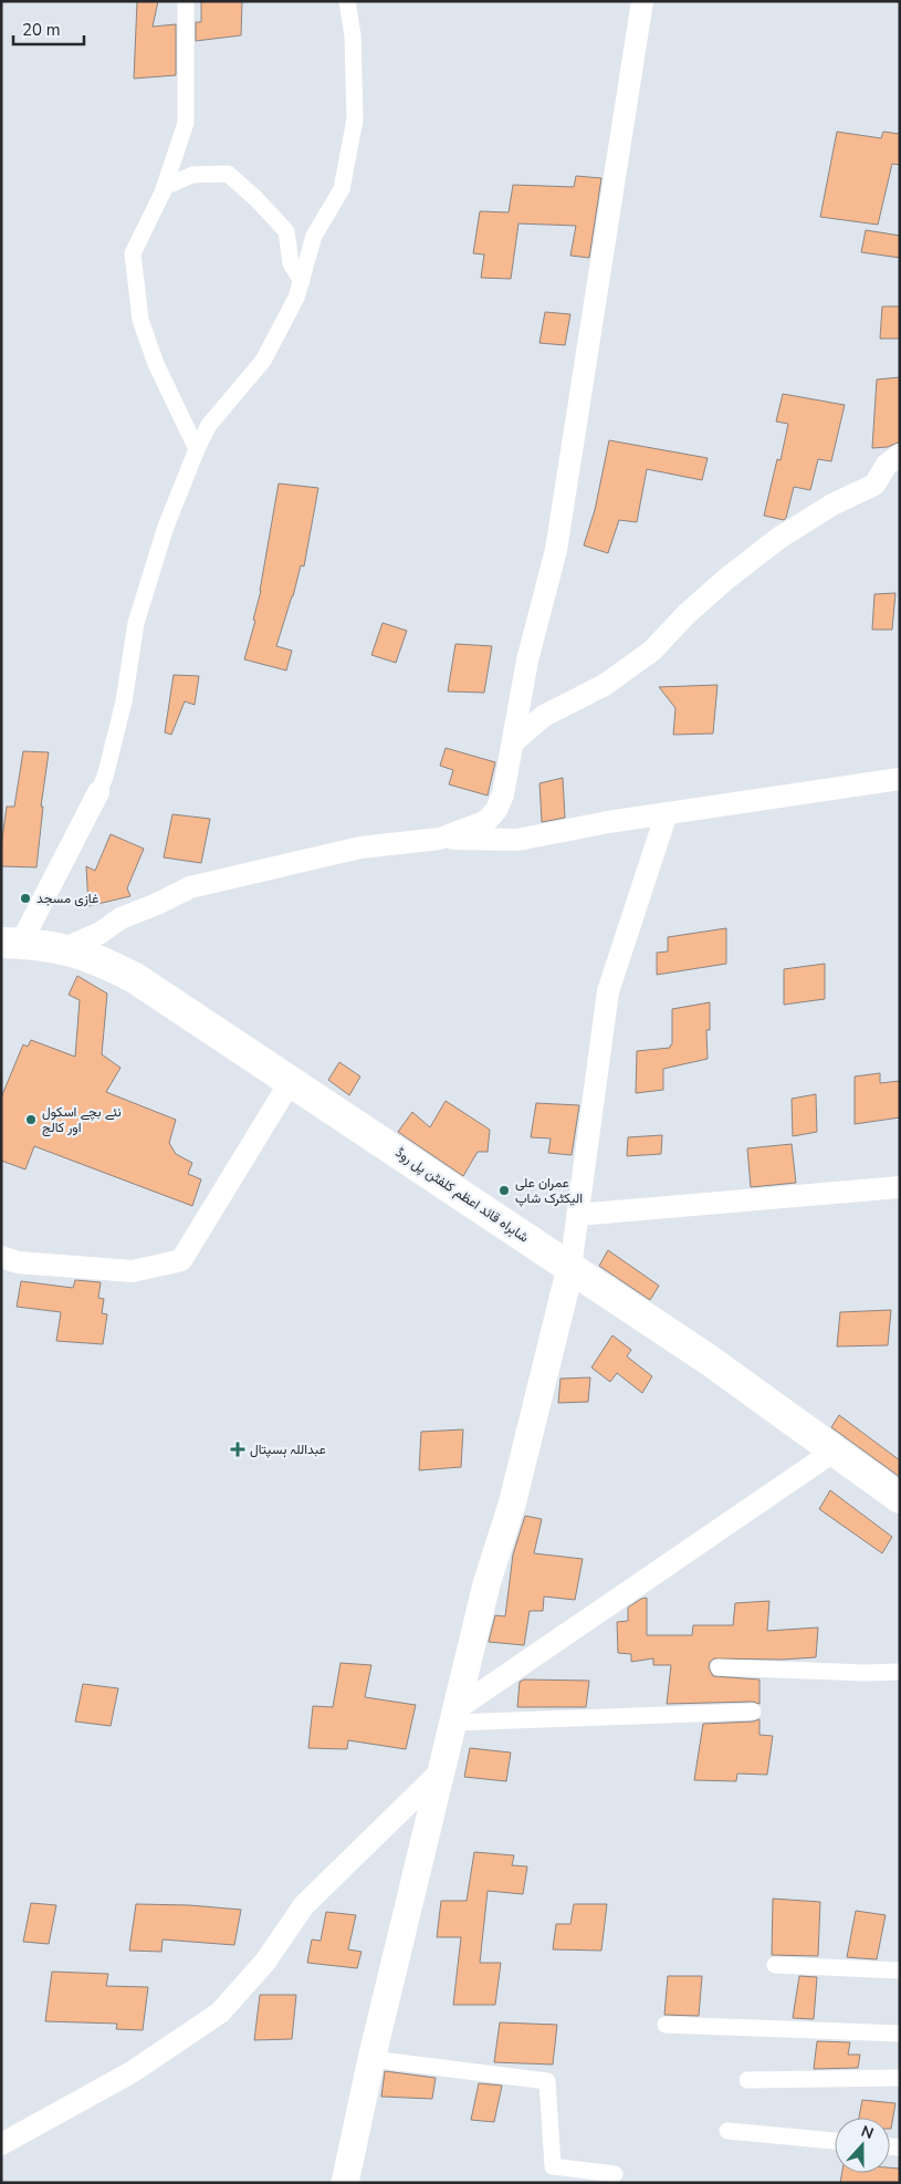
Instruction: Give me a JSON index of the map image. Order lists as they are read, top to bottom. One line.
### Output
{"streets":{"highway":["شاہراہ قائد اعظم کلفٹن پل روڈ"]},"places":{"other":["غازی مسجد","نئے بچے اسکول اور کالج","عمران علی الیکٹرک شاپ"],"health":["عبداللہ ہسپتال"]},"scale_bar":"20 m","north":"top"}
